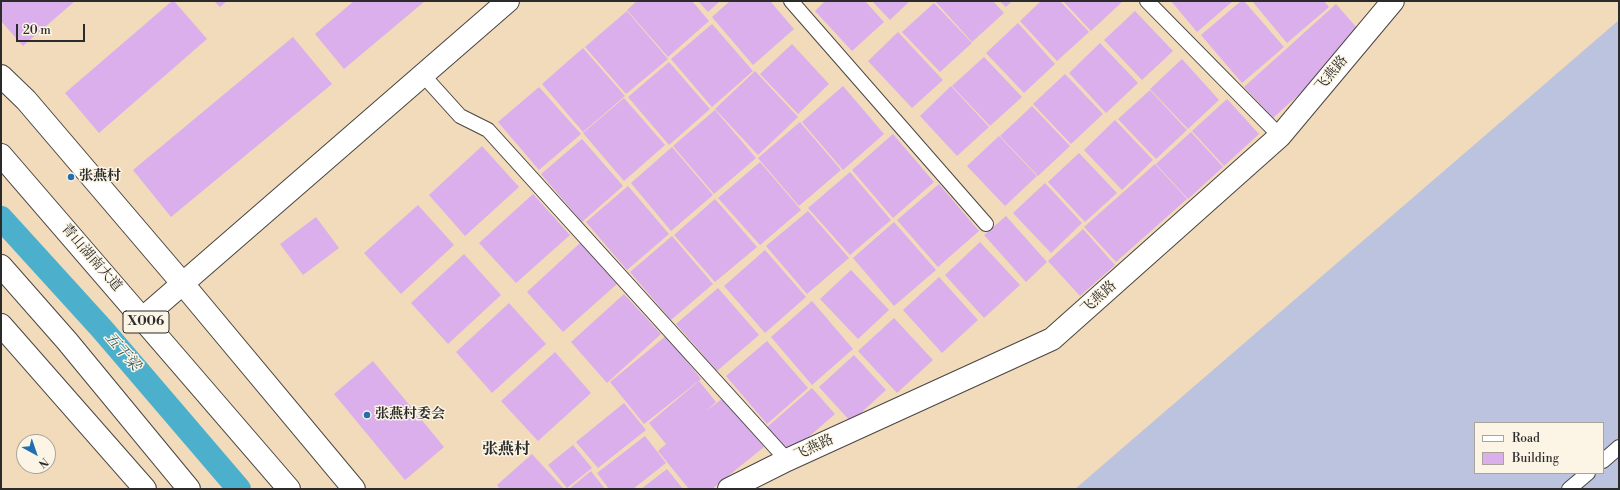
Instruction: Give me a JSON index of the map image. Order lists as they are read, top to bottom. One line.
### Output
{"streets":{"main road":["飞燕路","青山湖南大道","X006"]},"districts":["张燕村"],"water":["五干梁"],"places":["张燕村","张燕村委会"],"legend":["Road","Building"],"scale_bar":"20 m","north":"bottom right"}
